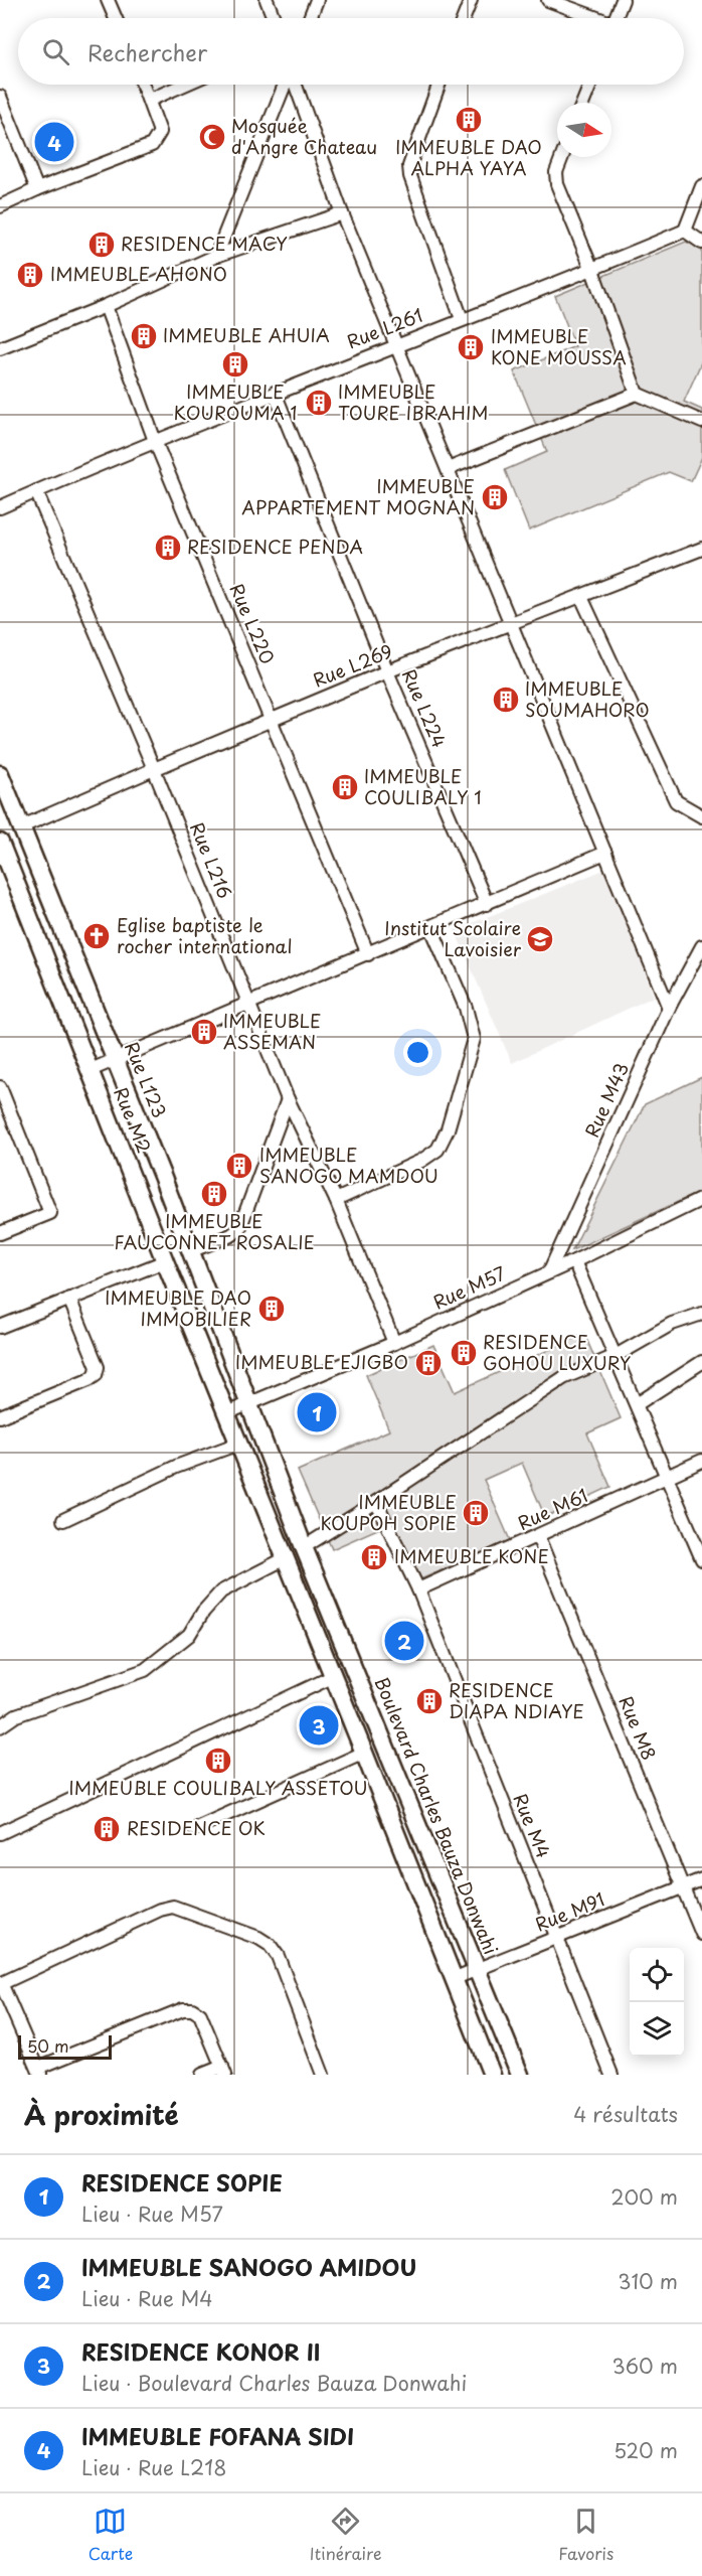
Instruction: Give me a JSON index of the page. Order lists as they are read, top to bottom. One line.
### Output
{"streets":{"main road":["Rue L123","Rue M2","Boulevard Charles Bauza Donwahi"],"street":["Rue L261","Rue L220","Rue L269","Rue L224","Rue L216","Rue M43","Rue M57","Rue M61","Rue M8","Rue M4","Rue M91"]},"crossings":[["Rue L261","Rue L220"],["Rue L261","Rue L224"],["Rue L261","Rue L216"],["Rue L220","Rue L269"],["Rue L269","Rue L224"],["Rue L269","Rue L216"],["Rue L269","Rue L123"],["Rue L216","Rue M57"],["Rue L123","Rue M57"],["Rue L123","Boulevard Charles Bauza Donwahi"],["Rue M43","Rue M57"],["Rue M2","Rue M57"],["Rue M57","Boulevard Charles Bauza Donwahi"],["Rue M61","Rue M8"],["Rue M61","Rue M4"],["Rue M8","Rue M91"],["Boulevard Charles Bauza Donwahi","Rue M91"],["Rue M4","Rue M91"]],"places":{"building":["IMMEUBLE DAO ALPHA YAYA","RESIDENCE MACY","IMMEUBLE AHONO","IMMEUBLE AHUIA","IMMEUBLE KONE MOUSSA","IMMEUBLE KOUROUMA 1","IMMEUBLE TOURE IBRAHIM","IMMEUBLE APPARTEMENT MOGNAN","RESIDENCE PENDA","IMMEUBLE SOUMAHORO","IMMEUBLE COULIBALY 1","IMMEUBLE ASSEMAN","IMMEUBLE SANOGO MAMDOU","IMMEUBLE FAUCONNET ROSALIE","IMMEUBLE DAO IMMOBILIER","RESIDENCE GOHOU LUXURY","IMMEUBLE EJIGBO","IMMEUBLE KOUPOH SOPIE","IMMEUBLE KONE","RESIDENCE DIAPA NDIAYE","IMMEUBLE COULIBALY ASSETOU","RESIDENCE OK"],"mosque":["Mosquée d'Angre Chateau"],"church":["Eglise baptiste le rocher international"],"school or university":["Institut Scolaire Lavoisier"]},"scale_bar":"50 m","north":"right","page":{"search":"Rechercher","pins":["4","1","2","3"],"scale":"50 m","heading":["À proximité","4 résultats"],"list":[{"mark":"1","name":"RESIDENCE SOPIE","note":"Lieu · Rue M57","value":"200 m"},{"mark":"2","name":"IMMEUBLE SANOGO AMIDOU","note":"Lieu · Rue M4","value":"310 m"},{"mark":"3","name":"RESIDENCE KONOR II","note":"Lieu · Boulevard Charles Bauza Donwahi","value":"360 m"},{"mark":"4","name":"IMMEUBLE FOFANA SIDI","note":"Lieu · Rue L218","value":"520 m"}],"nav":["Carte","Itinéraire","Favoris"]}}
